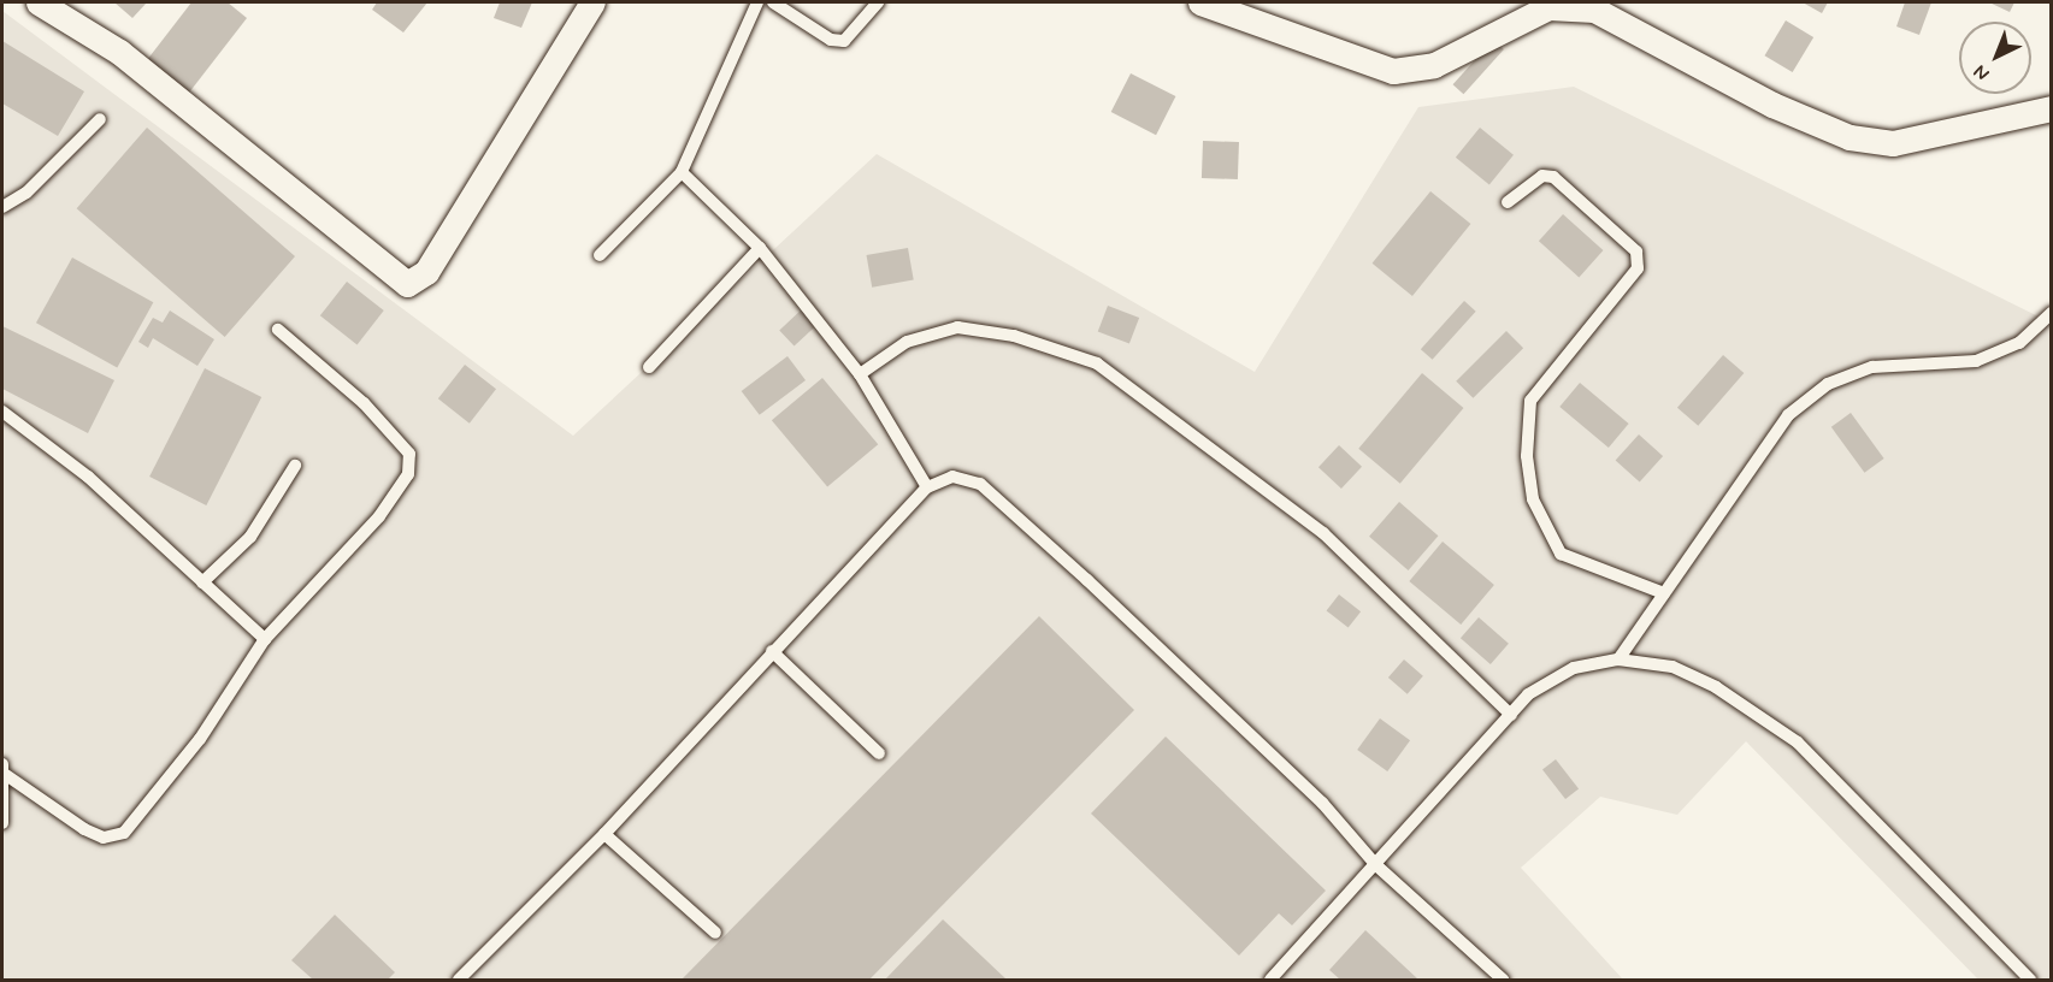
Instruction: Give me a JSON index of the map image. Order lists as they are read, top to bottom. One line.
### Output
{"north":"bottom left"}
